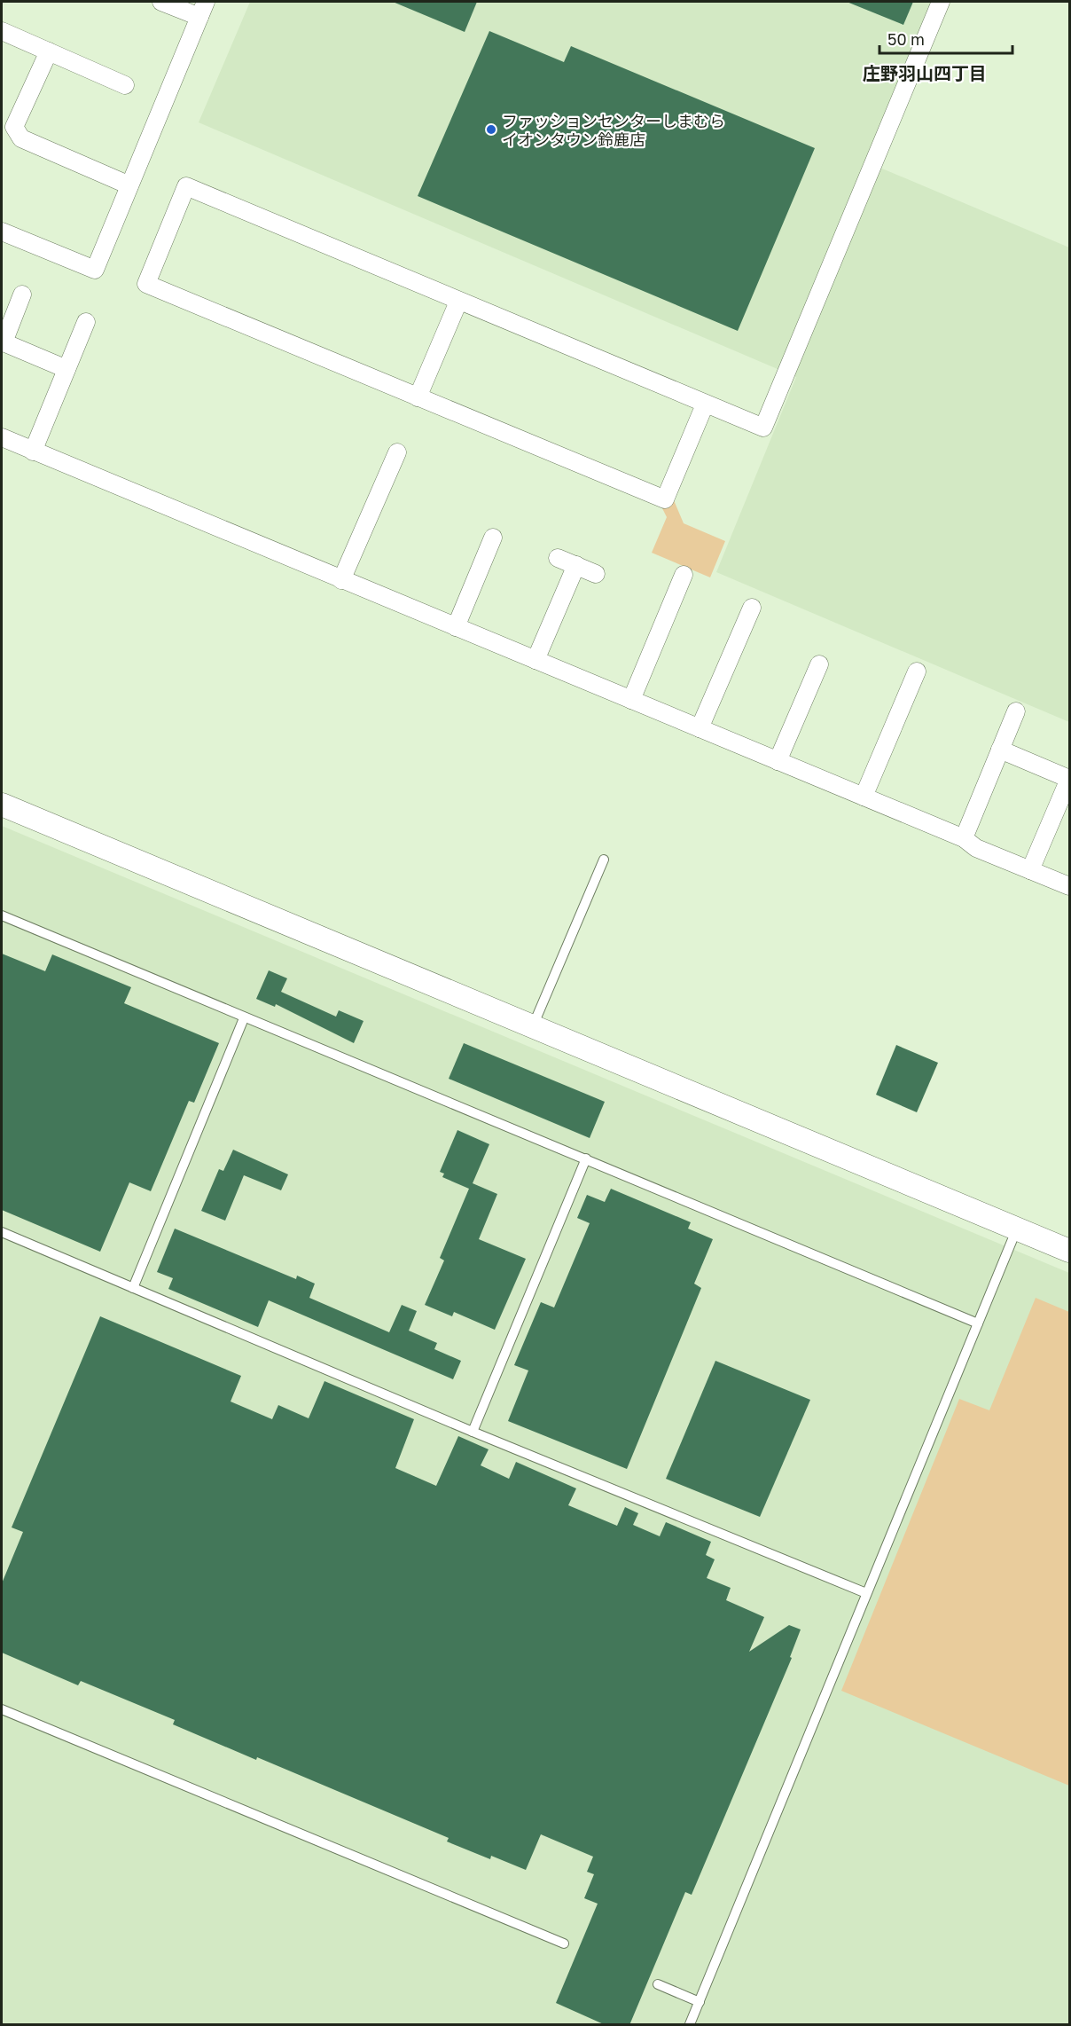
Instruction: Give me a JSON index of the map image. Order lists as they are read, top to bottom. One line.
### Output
{"districts":["庄野羽山四丁目"],"places":["ファッションセンターしまむら イオンタウン鈴鹿店"],"scale_bar":"50 m"}
